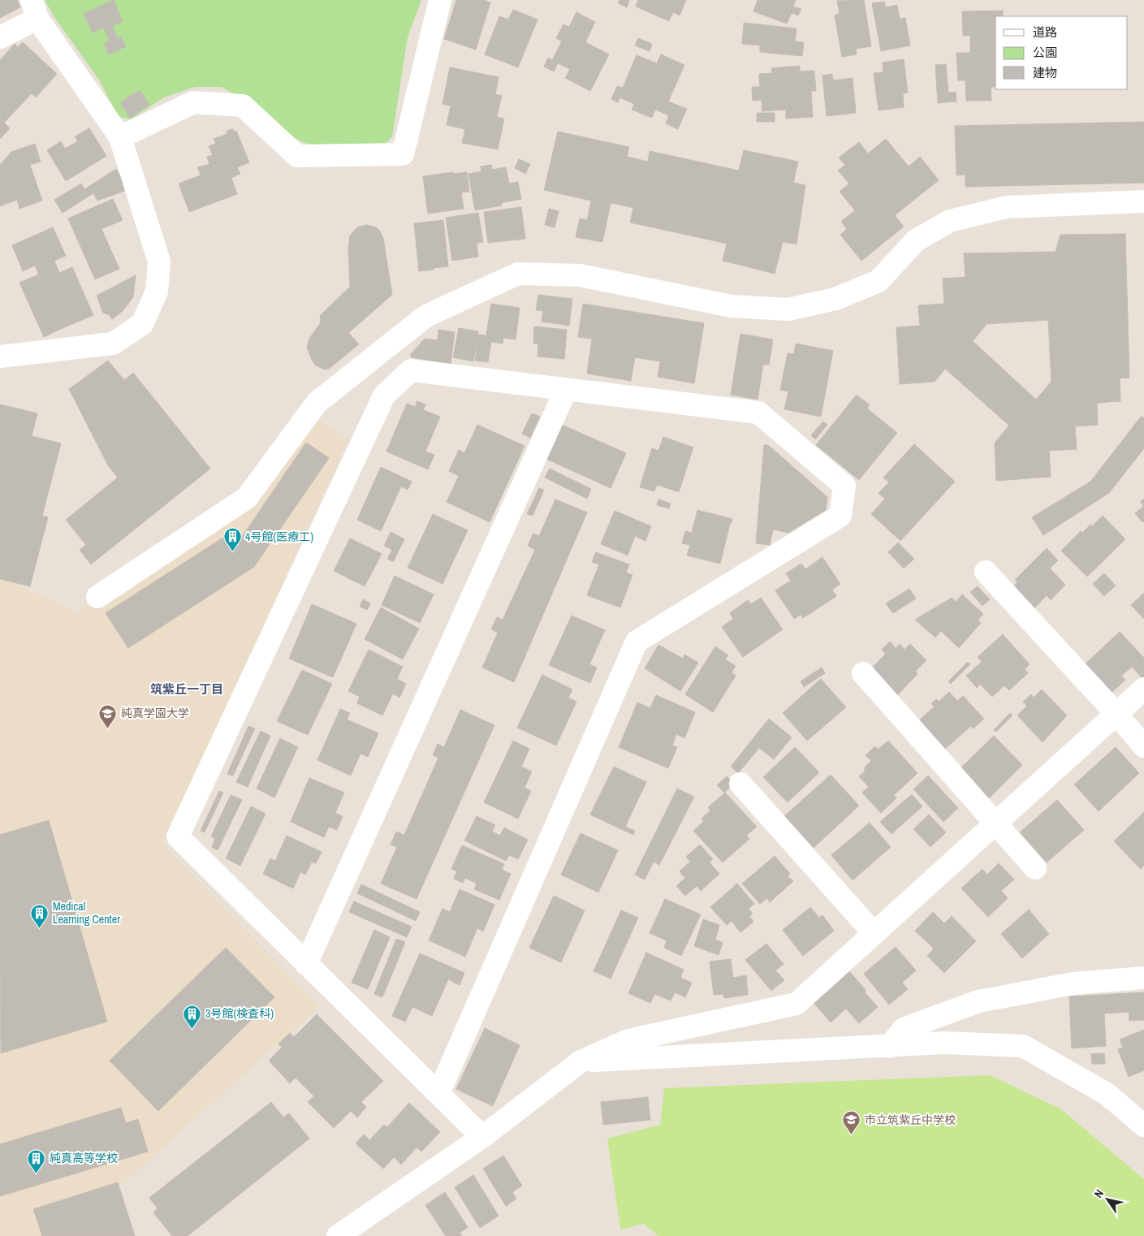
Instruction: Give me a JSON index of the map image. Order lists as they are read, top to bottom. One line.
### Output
{"districts":["筑紫丘一丁目"],"places":{"building":["4号館(医療工)","Medical Learning Center","3号館(検査科)","純真高等学校"],"school or university":["純真学園大学","市立筑紫丘中学校"]},"legend":["道路","公園","建物"],"north":"top left"}
